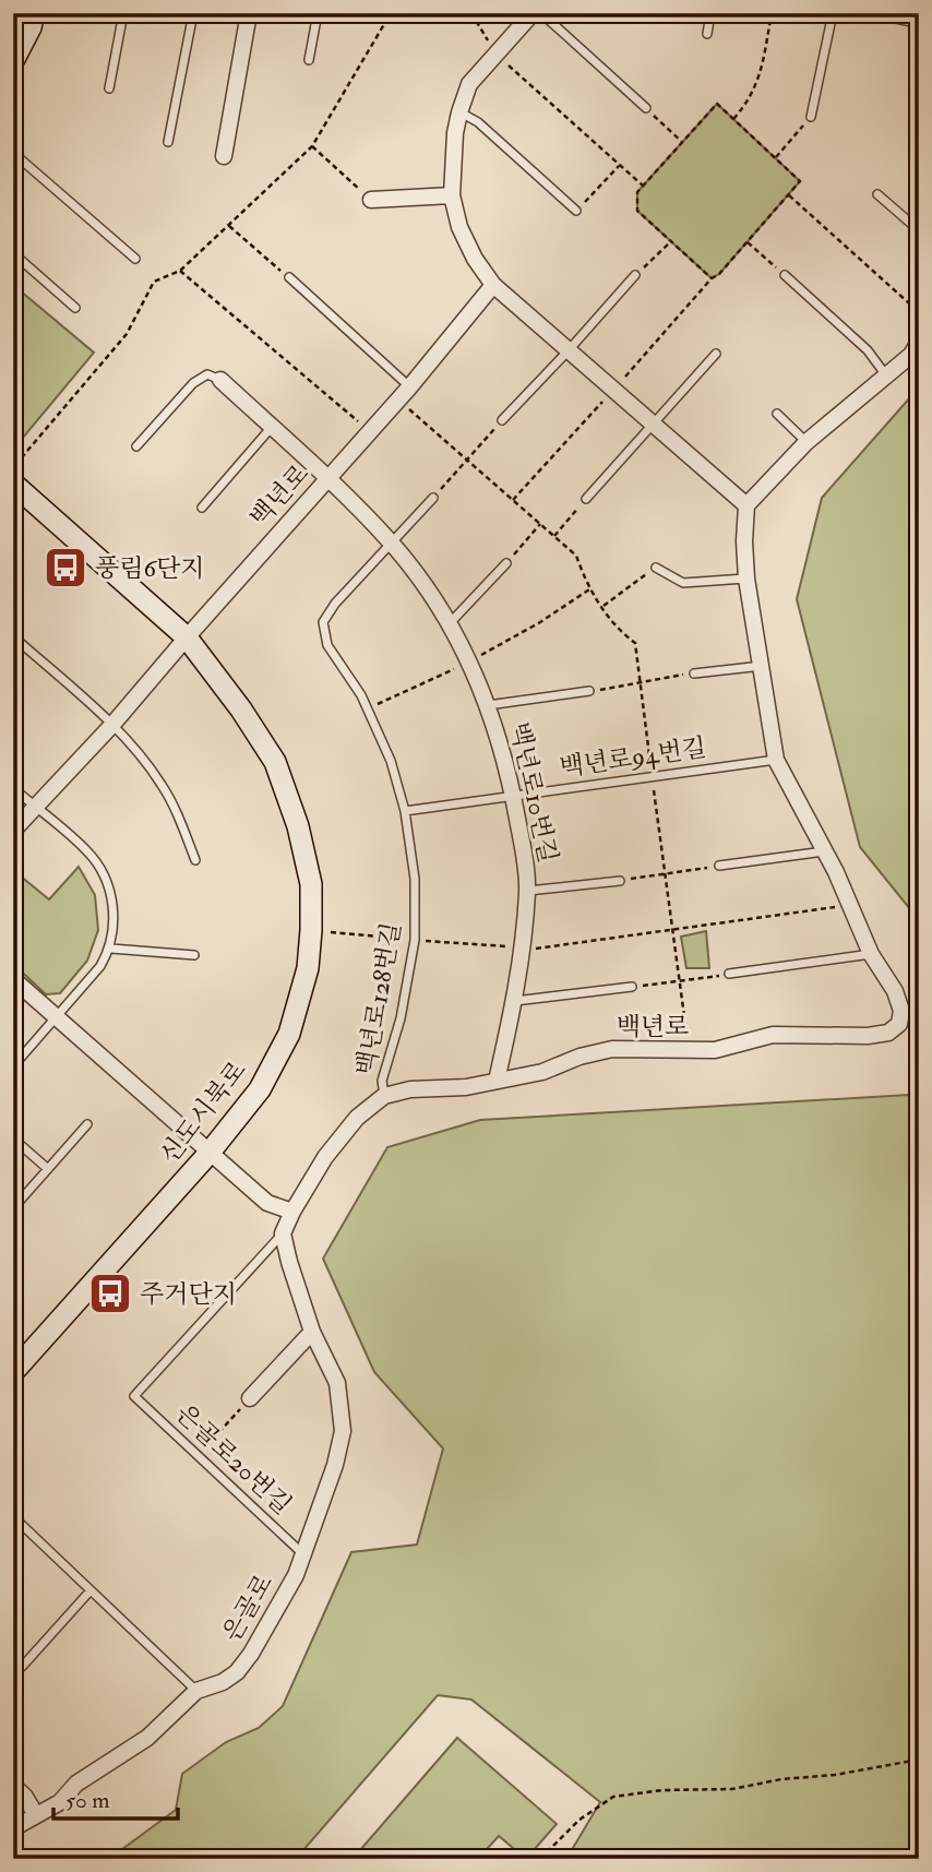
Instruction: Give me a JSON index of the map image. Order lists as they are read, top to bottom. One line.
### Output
{"streets":{"street":["백년로","백년로10번길","신도시북로","은골로"],"lane":["백년로94번길","백년로128번길","은골로20번길"]},"crossings":[["백년로","백년로94번길"],["백년로","백년로10번길"],["백년로","백년로128번길"],["백년로","신도시북로"],["백년로94번길","백년로10번길"],["백년로94번길","백년로128번길"],["백년로10번길","백년로128번길"],["은골로20번길","은골로"]],"places":{"bus stop":["풍림6단지","주거단지"]},"scale_bar":"50 m"}
